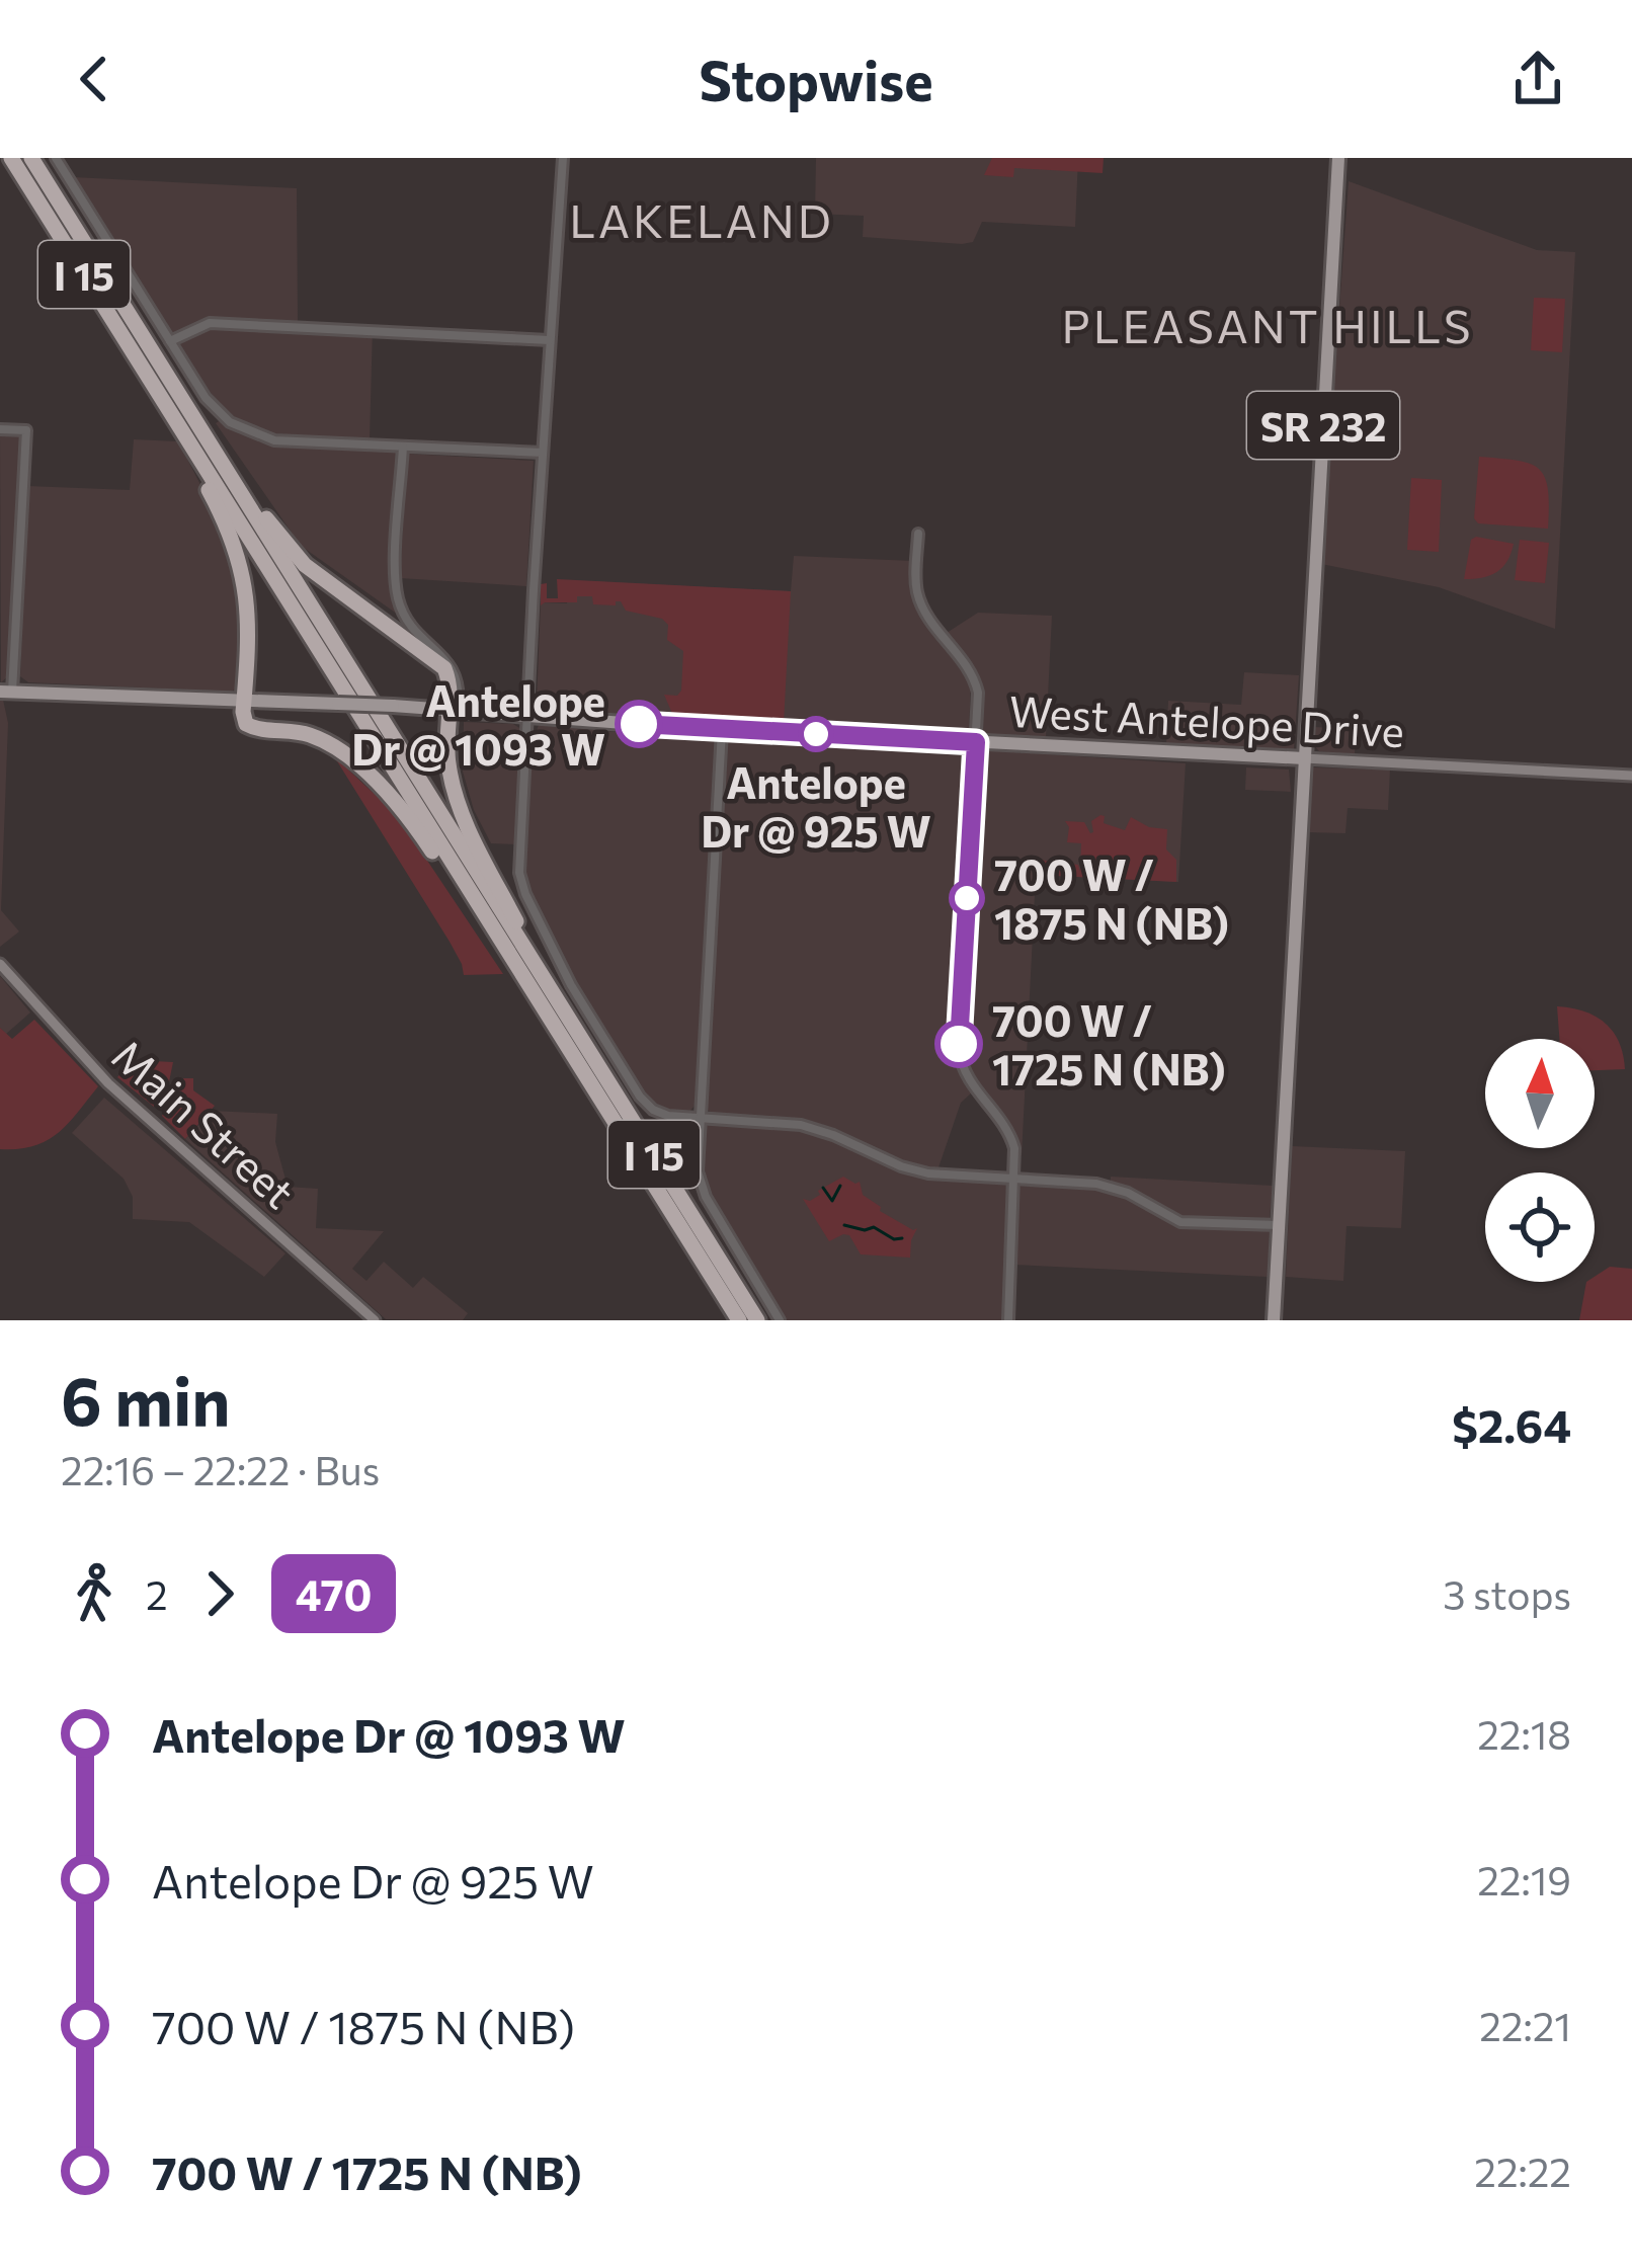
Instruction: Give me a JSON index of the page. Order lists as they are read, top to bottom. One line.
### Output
{"streets":{"highway":["I 15"],"main road":["SR 232","West Antelope Drive","Main Street"]},"crossings":[["SR 232","West Antelope Drive"]],"districts":["LAKELAND","PLEASANT HILLS"],"places":["Antelope Dr @ 1093 W","Antelope Dr @ 925 W","700 W / 1875 N (NB)","700 W / 1725 N (NB)"],"lines":["bus line 470"],"north":"top","page":{"header":"Stopwise","heading":["6 min","22:16 – 22:22 · Bus","$2.64"],"legs":["2","470","3 stops"],"list":[{"name":"Antelope Dr @ 1093 W","value":"22:18"},{"name":"Antelope Dr @ 925 W","value":"22:19"},{"name":"700 W / 1875 N (NB)","value":"22:21"},{"name":"700 W / 1725 N (NB)","value":"22:22"}]}}
